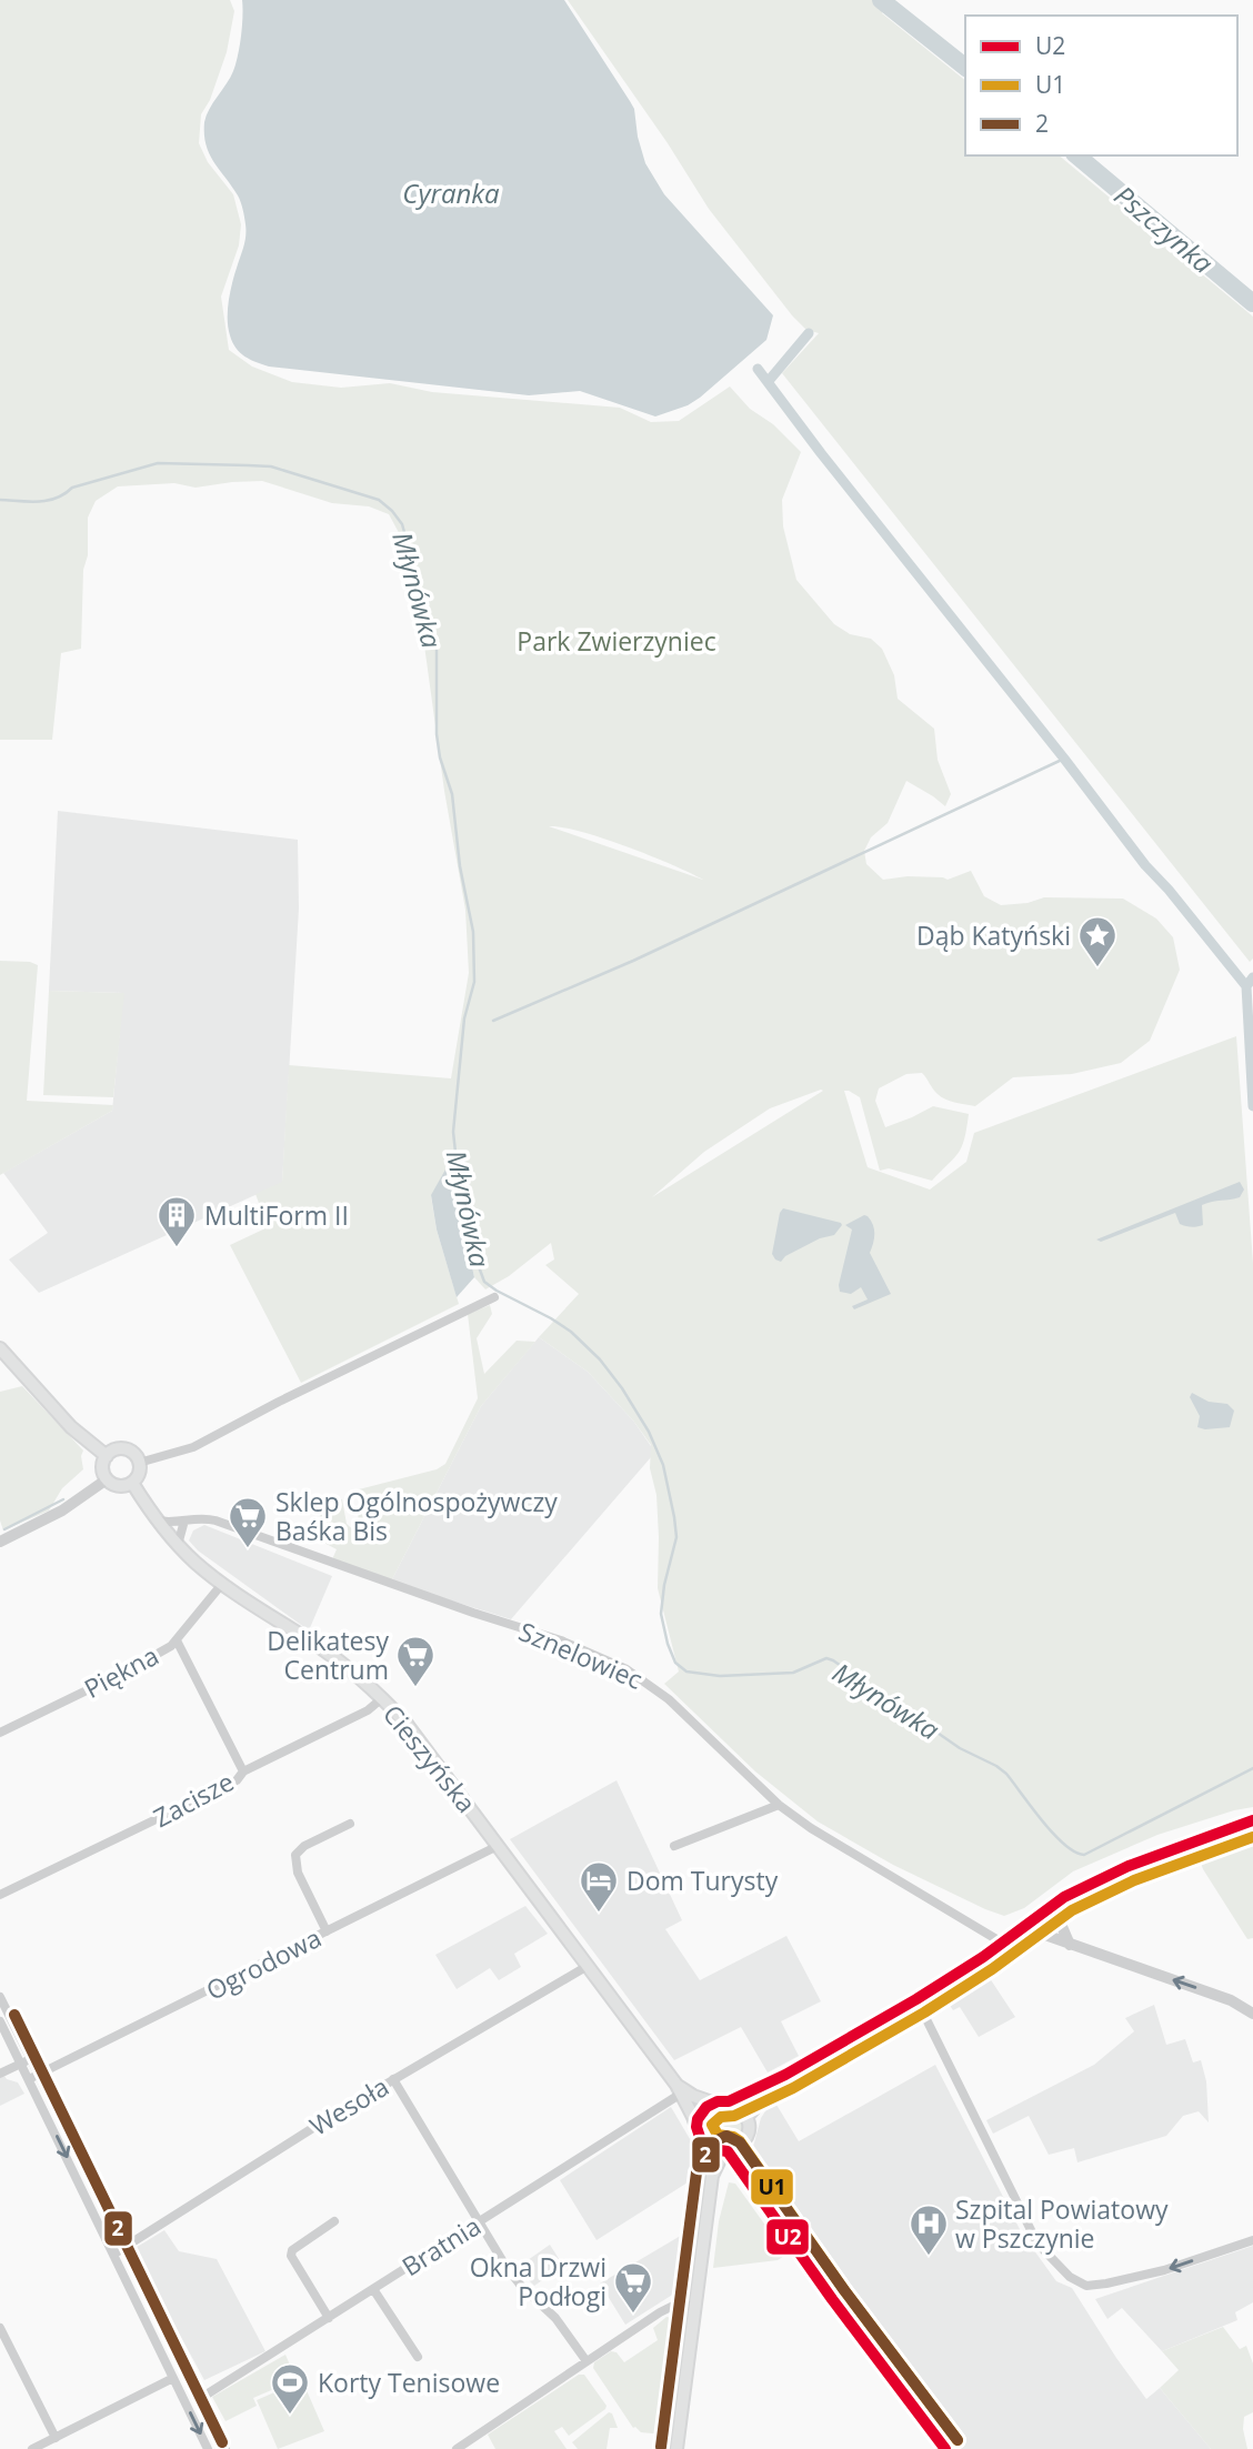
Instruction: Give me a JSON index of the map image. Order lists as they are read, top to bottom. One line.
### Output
{"streets":{"main road":["Cieszyńska"],"street":["Sznelowiec","Piękna","Zacisze","Ogrodowa","Wesoła","Bratnia"]},"crossings":[["Sznelowiec","Cieszyńska"],["Piękna","Cieszyńska"],["Cieszyńska","Zacisze"],["Cieszyńska","Ogrodowa"],["Cieszyńska","Wesoła"],["Cieszyńska","Bratnia"]],"water":["Cyranka","Pszczynka","Młynówka"],"parks":["Park Zwierzyniec"],"places":{"place":["Dąb Katyński"],"building":["MultiForm II"],"supermarket":["Sklep Ogólnospożywczy Baśka Bis","Delikatesy Centrum","Okna Drzwi Podłogi"],"hotel":["Dom Turysty"],"hospital":["Szpital Powiatowy w Pszczynie"],"sports":["Korty Tenisowe"]},"lines":["transit line U2","transit line U1","transit line 2"],"legend":["U2","U1","2"]}
